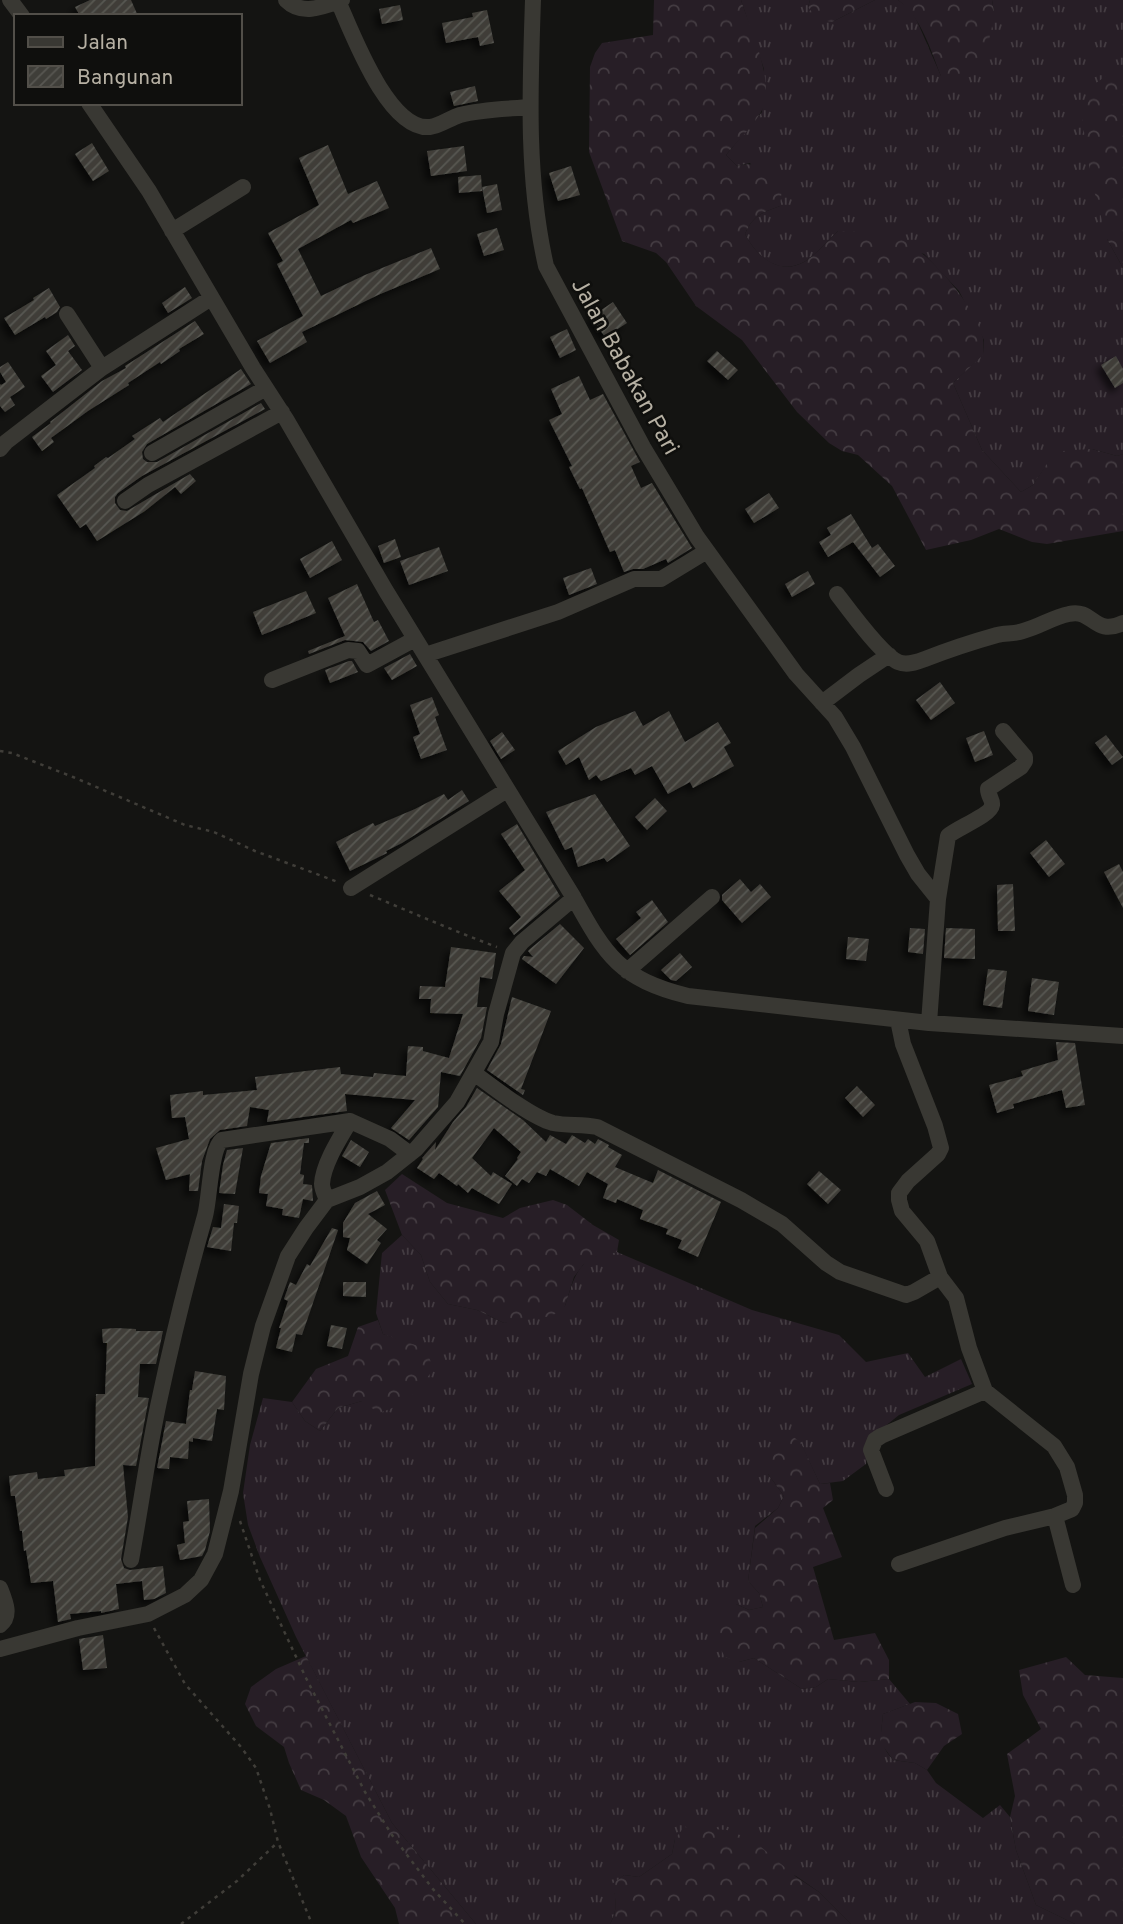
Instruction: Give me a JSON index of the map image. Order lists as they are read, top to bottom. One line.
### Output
{"streets":{"street":["Jalan Babakan Pari"]},"legend":["Jalan","Bangunan"]}
